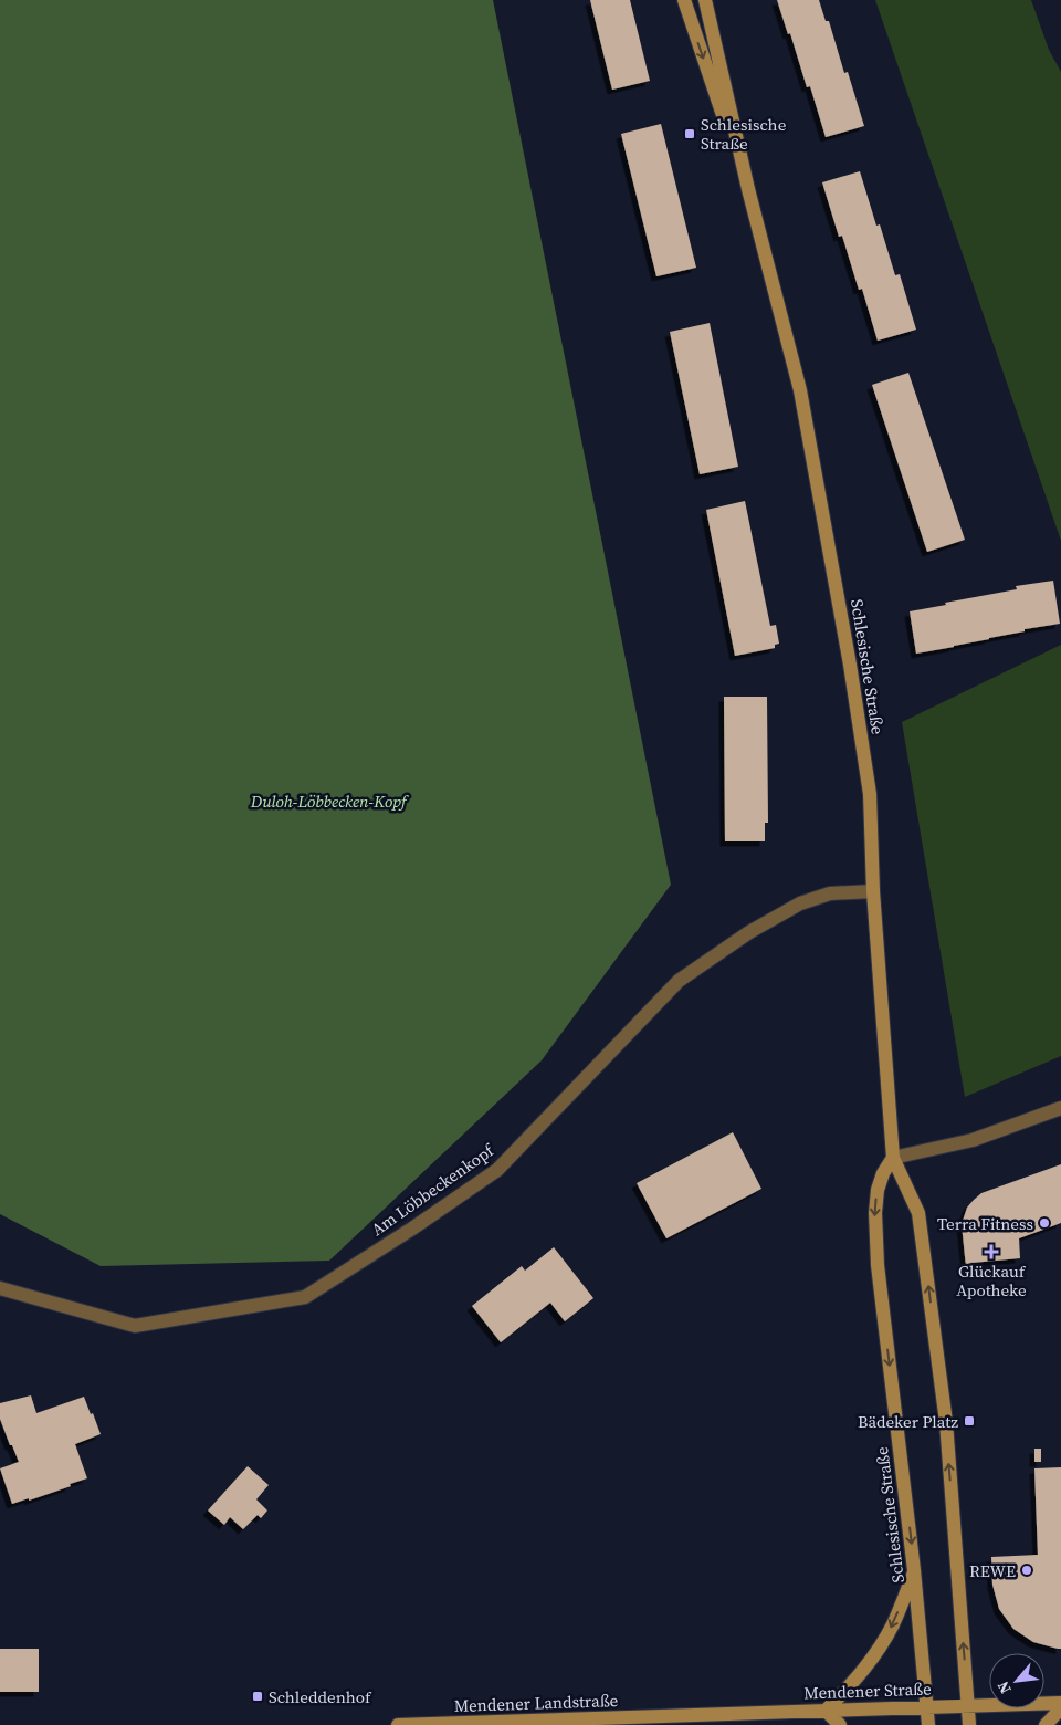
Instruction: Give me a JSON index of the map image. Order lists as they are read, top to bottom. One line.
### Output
{"streets":{"main road":["Schlesische Straße","Mendener Straße","Mendener Landstraße"],"street":["Am Löbbeckenkopf"]},"crossings":[["Schlesische Straße","Am Löbbeckenkopf"],["Schlesische Straße","Mendener Straße"],["Mendener Straße","Mendener Landstraße"]],"parks":["Duloh-Löbbecken-Kopf"],"places":{"transit":["Schlesische Straße","Bädeker Platz","Schleddenhof"],"other":["Terra Fitness","REWE"],"health":["Glückauf Apotheke"]},"north":"bottom left"}
